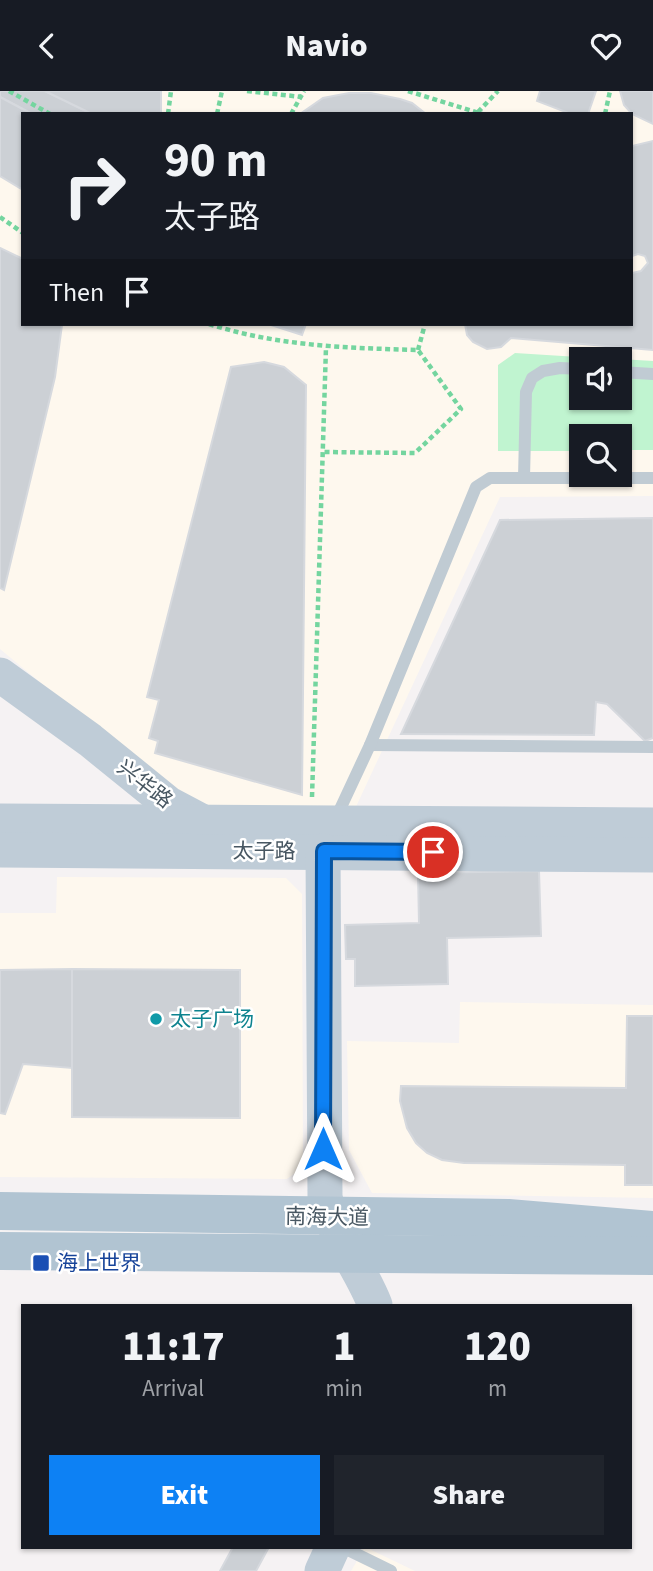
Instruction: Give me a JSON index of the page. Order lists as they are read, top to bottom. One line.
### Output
{"streets":{"main road":["兴华路","太子路","南海大道"]},"crossings":[["兴华路","太子路"]],"places":{"other":["太子广场"],"transit":["海上世界"]},"page":{"header":"Navio","turn":["90 m","太子路"],"then":"Then","eta":["11:17","Arrival","1","min","120","m"],"buttons":["Exit","Share"]}}
